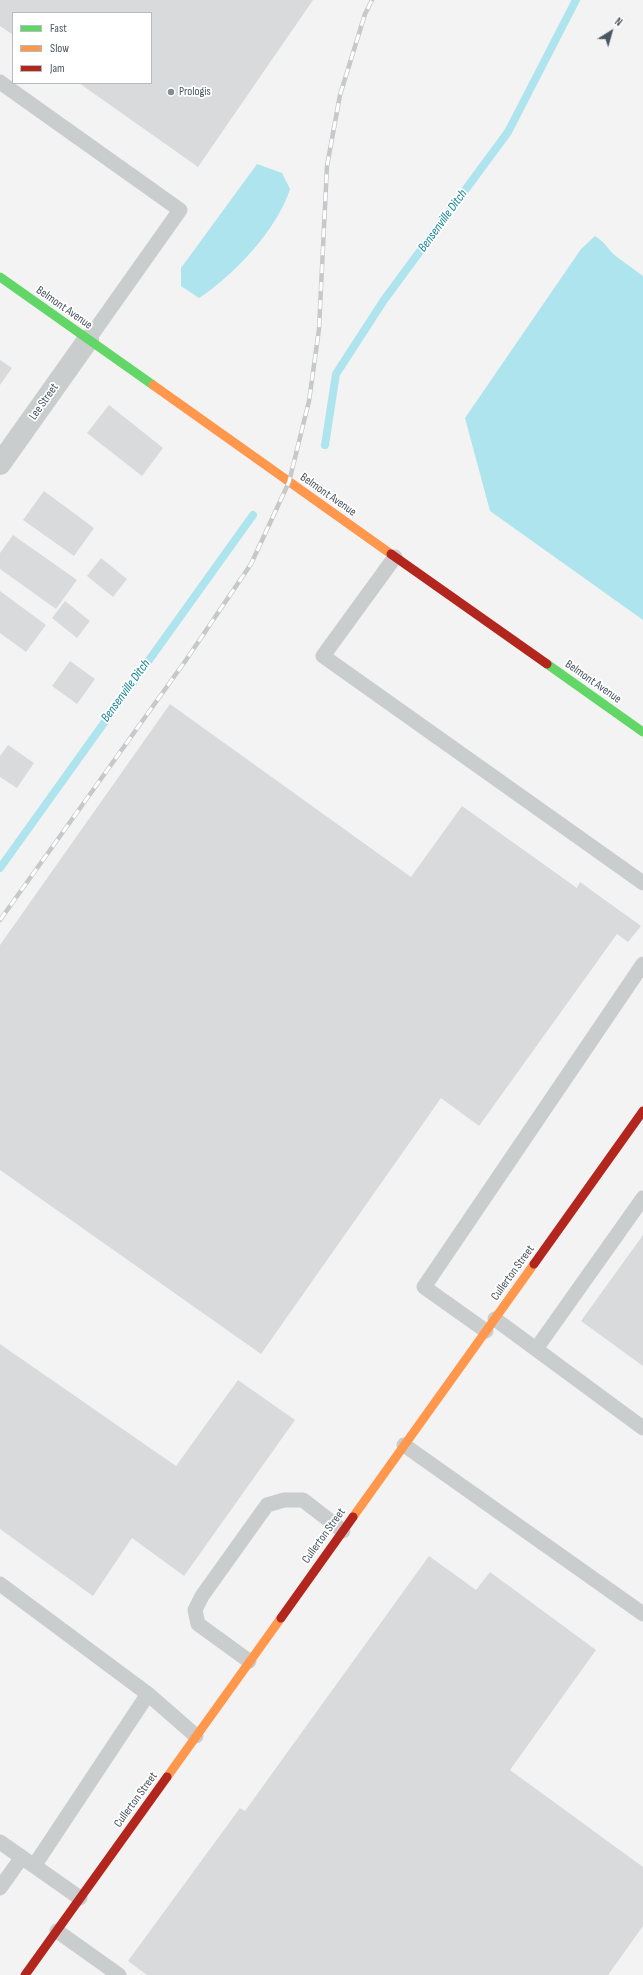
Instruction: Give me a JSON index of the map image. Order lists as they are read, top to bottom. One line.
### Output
{"streets":{"street":["Belmont Avenue","Lee Street","Cullerton Street"]},"crossings":[["Belmont Avenue","Lee Street"]],"water":["Bensenville Ditch"],"places":["Prologis"],"legend":["Fast","Slow","Jam"],"north":"top right"}
